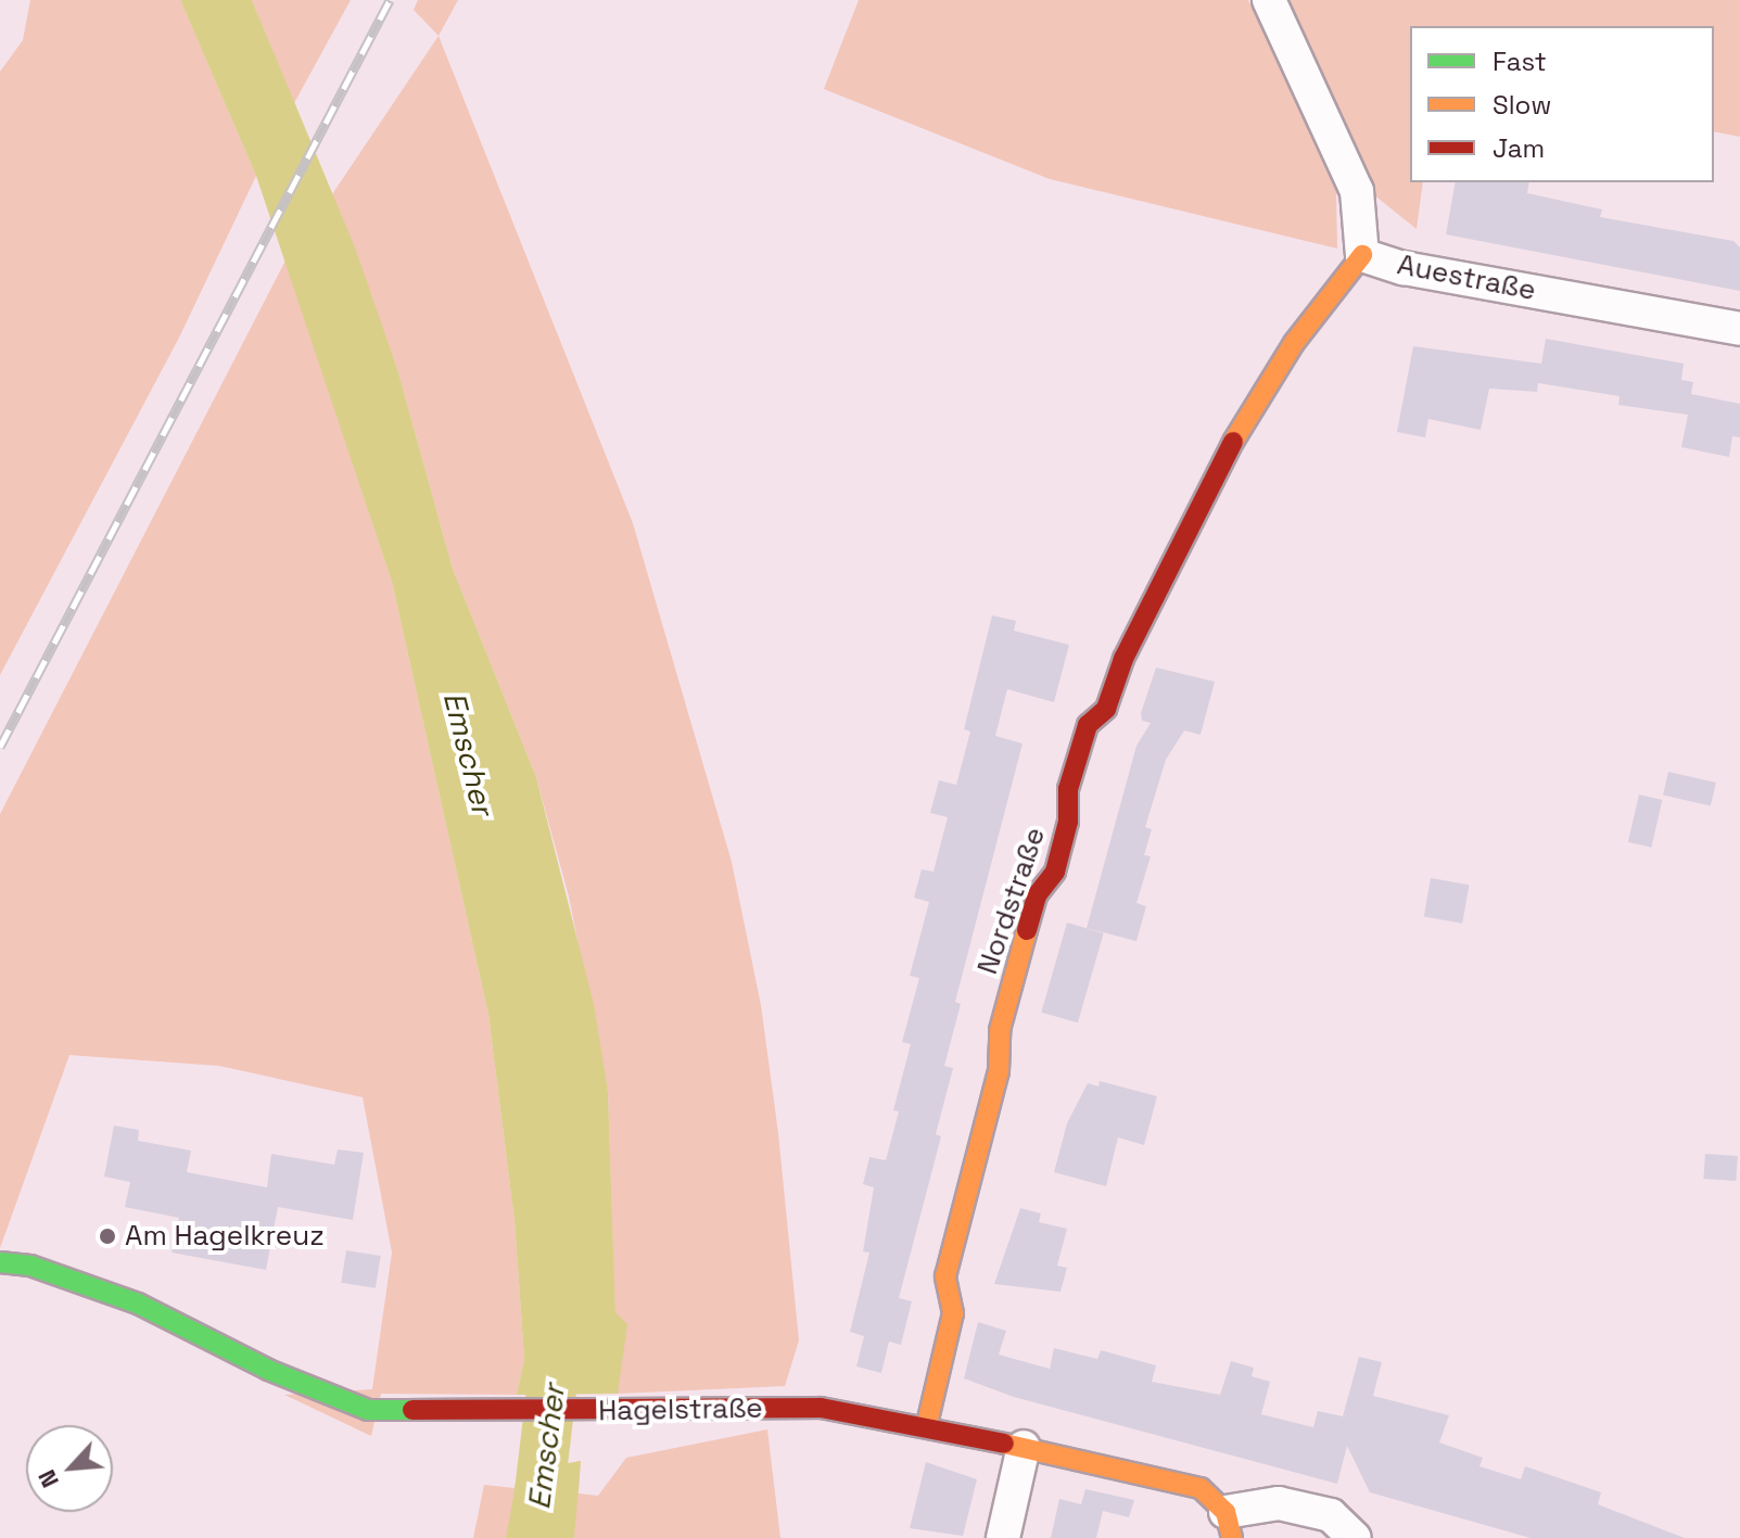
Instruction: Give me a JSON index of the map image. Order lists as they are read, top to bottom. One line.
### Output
{"streets":{"street":["Auestraße","Nordstraße","Hagelstraße"]},"crossings":[["Auestraße","Nordstraße"],["Nordstraße","Hagelstraße"]],"water":["Emscher"],"places":["Am Hagelkreuz"],"legend":["Fast","Slow","Jam"],"north":"bottom left"}
